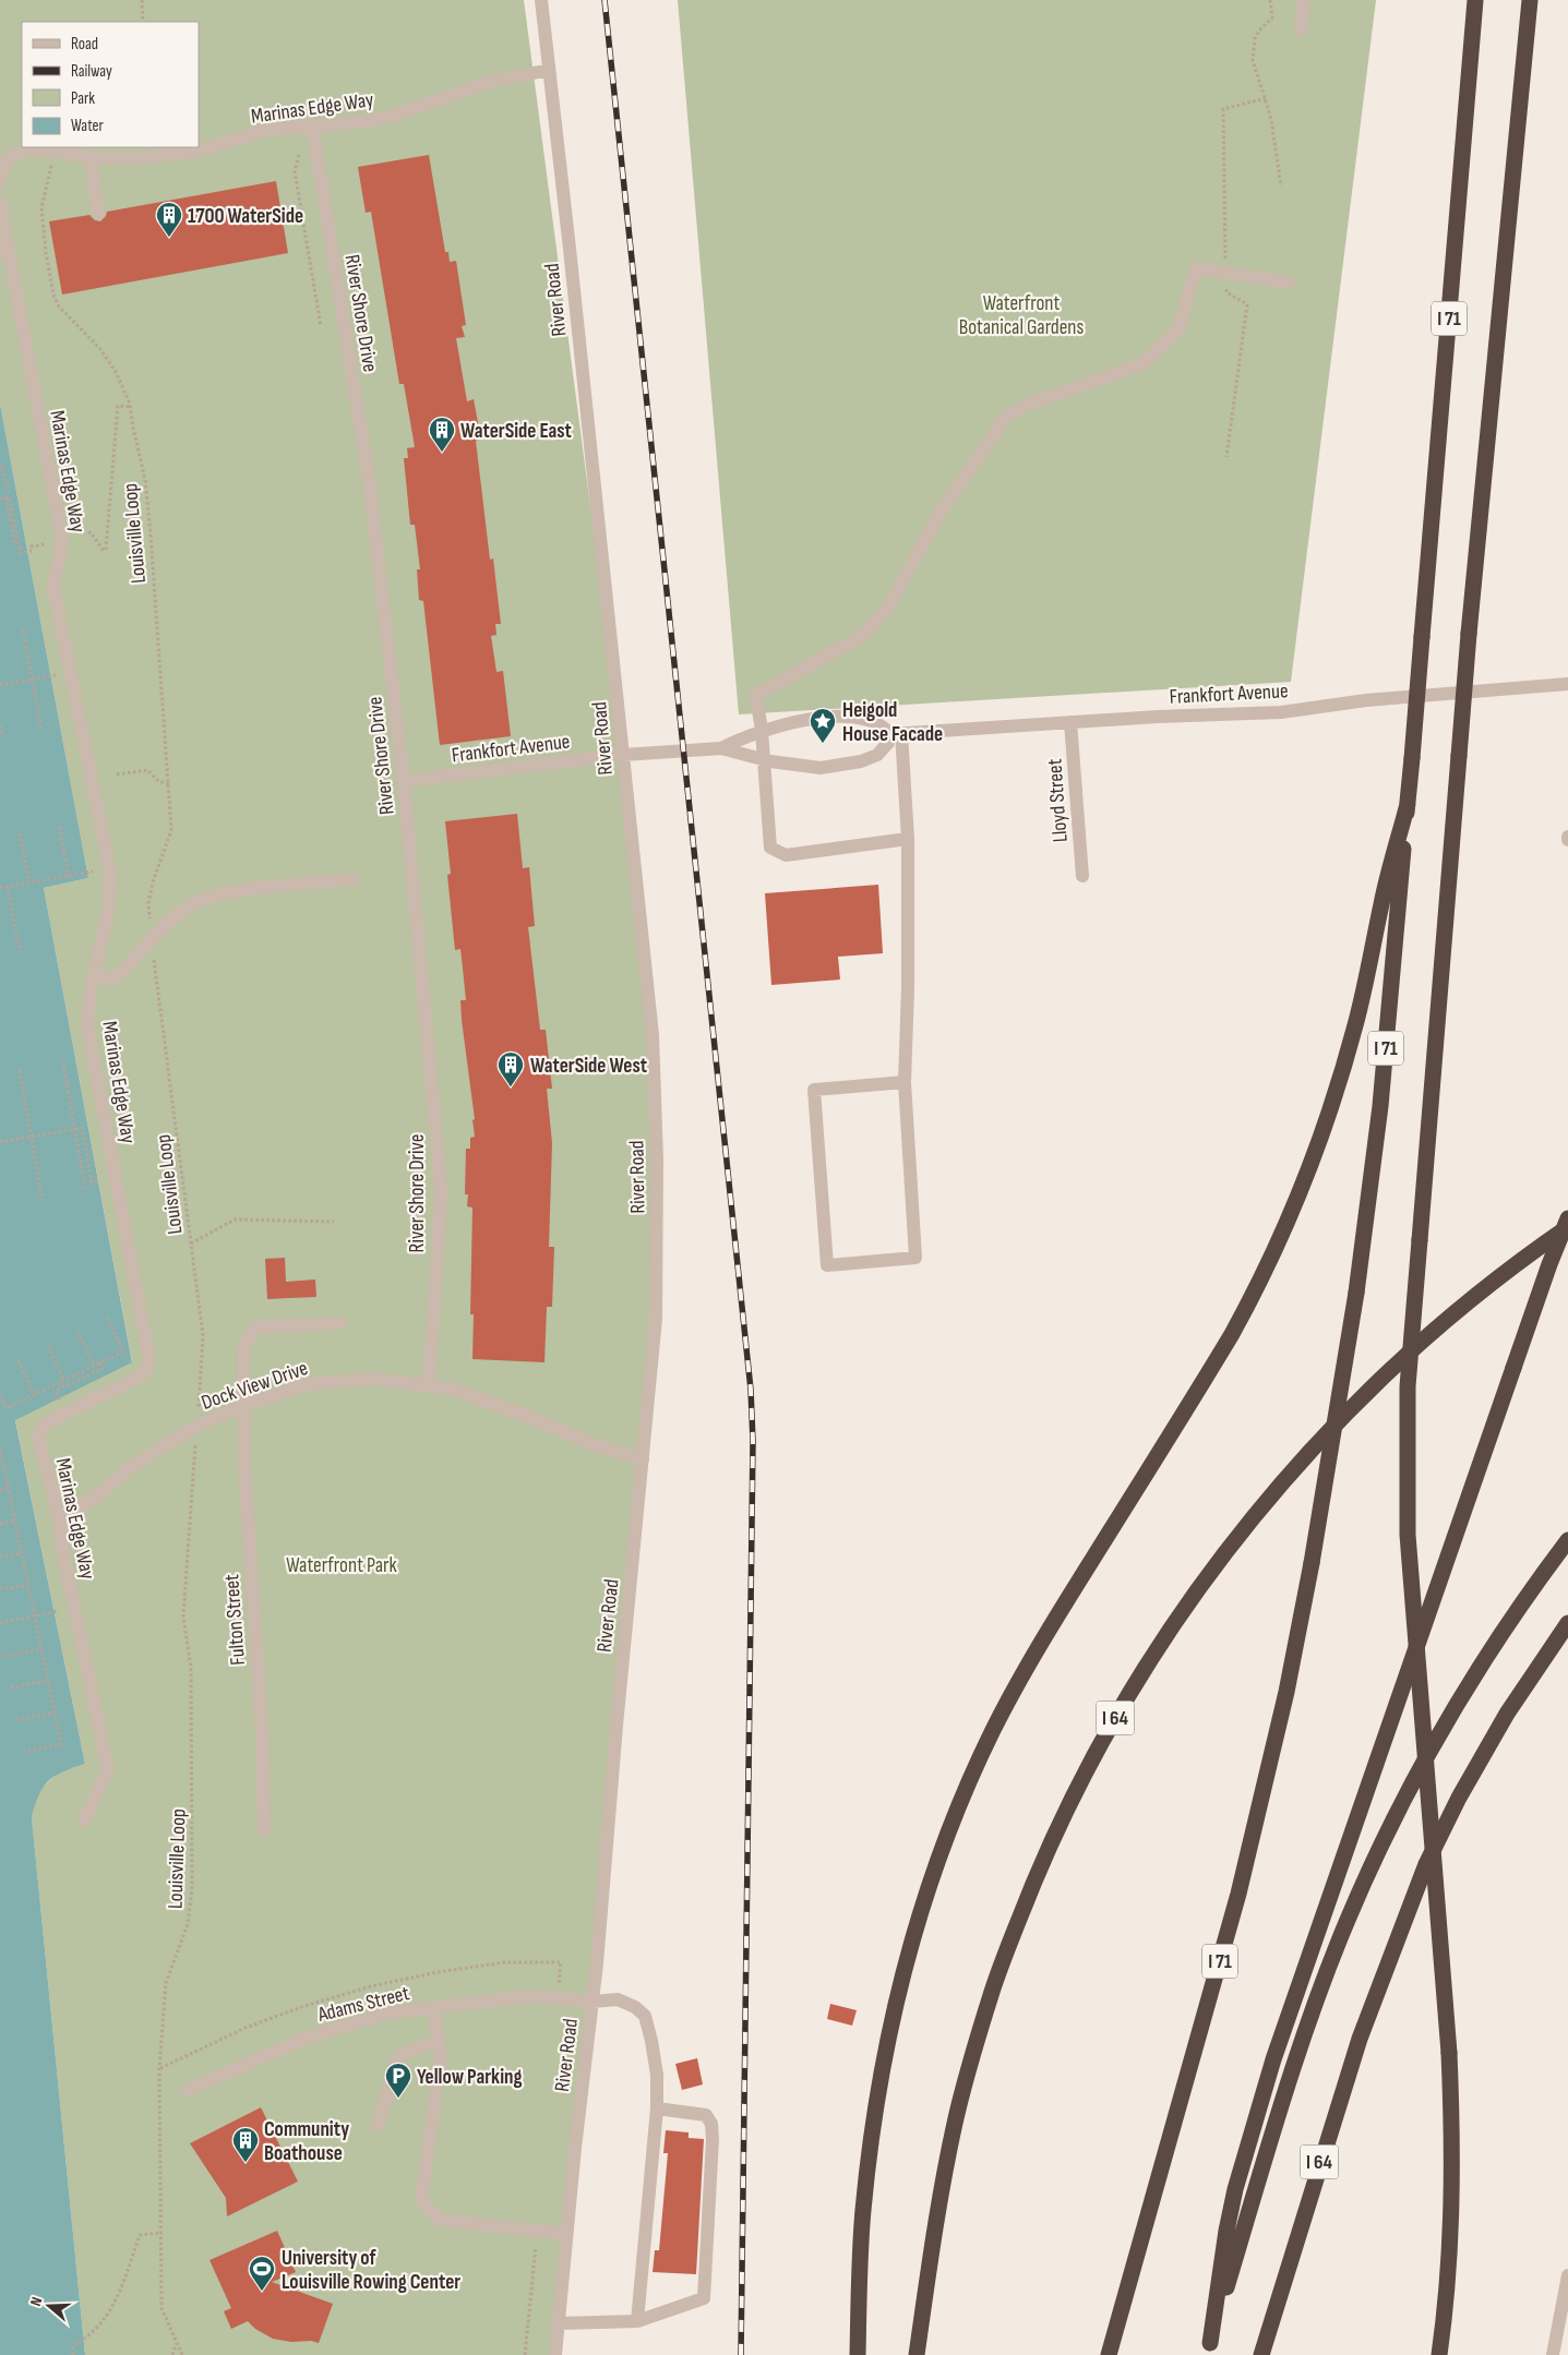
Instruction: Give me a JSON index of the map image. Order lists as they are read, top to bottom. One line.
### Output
{"streets":{"highway":["I 71","I 64"],"street":["Marinas Edge Way","River Road","River Shore Drive","Frankfort Avenue","Lloyd Street","Dock View Drive","Fulton Street","Adams Street"],"path":["Louisville Loop"]},"crossings":[["Marinas Edge Way","River Road"],["Marinas Edge Way","River Shore Drive"],["Marinas Edge Way","Dock View Drive"],["River Road","Frankfort Avenue"],["River Road","Dock View Drive"],["River Road","Adams Street"],["River Shore Drive","Frankfort Avenue"],["River Shore Drive","Dock View Drive"],["Frankfort Avenue","Lloyd Street"],["Dock View Drive","Fulton Street"]],"parks":["Waterfront Botanical Gardens","Waterfront Park"],"places":{"building":["1700 WaterSide","WaterSide East","WaterSide West","Community Boathouse"],"place":["Heigold House Facade"],"parking":["Yellow Parking"],"sports":["University of Louisville Rowing Center"]},"legend":["Road","Railway","Park","Water"],"north":"left"}
